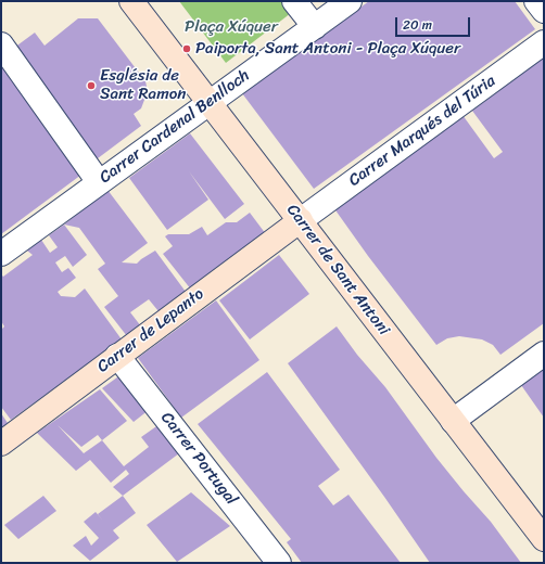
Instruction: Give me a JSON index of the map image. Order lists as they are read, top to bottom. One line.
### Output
{"streets":{"street":["Carrer Cardenal Benlloch","Carrer Marqués del Túria","Carrer de Sant Antoni","Carrer de Lepanto","Carrer Portugal"]},"crossings":[["Carrer Cardenal Benlloch","Carrer de Sant Antoni"],["Carrer Marqués del Túria","Carrer de Sant Antoni"],["Carrer Marqués del Túria","Carrer de Lepanto"],["Carrer de Sant Antoni","Carrer de Lepanto"],["Carrer de Lepanto","Carrer Portugal"]],"parks":["Plaça Xúquer"],"places":["Paiporta, Sant Antoni - Plaça Xúquer","Església de Sant Ramon"],"scale_bar":"20 m"}
